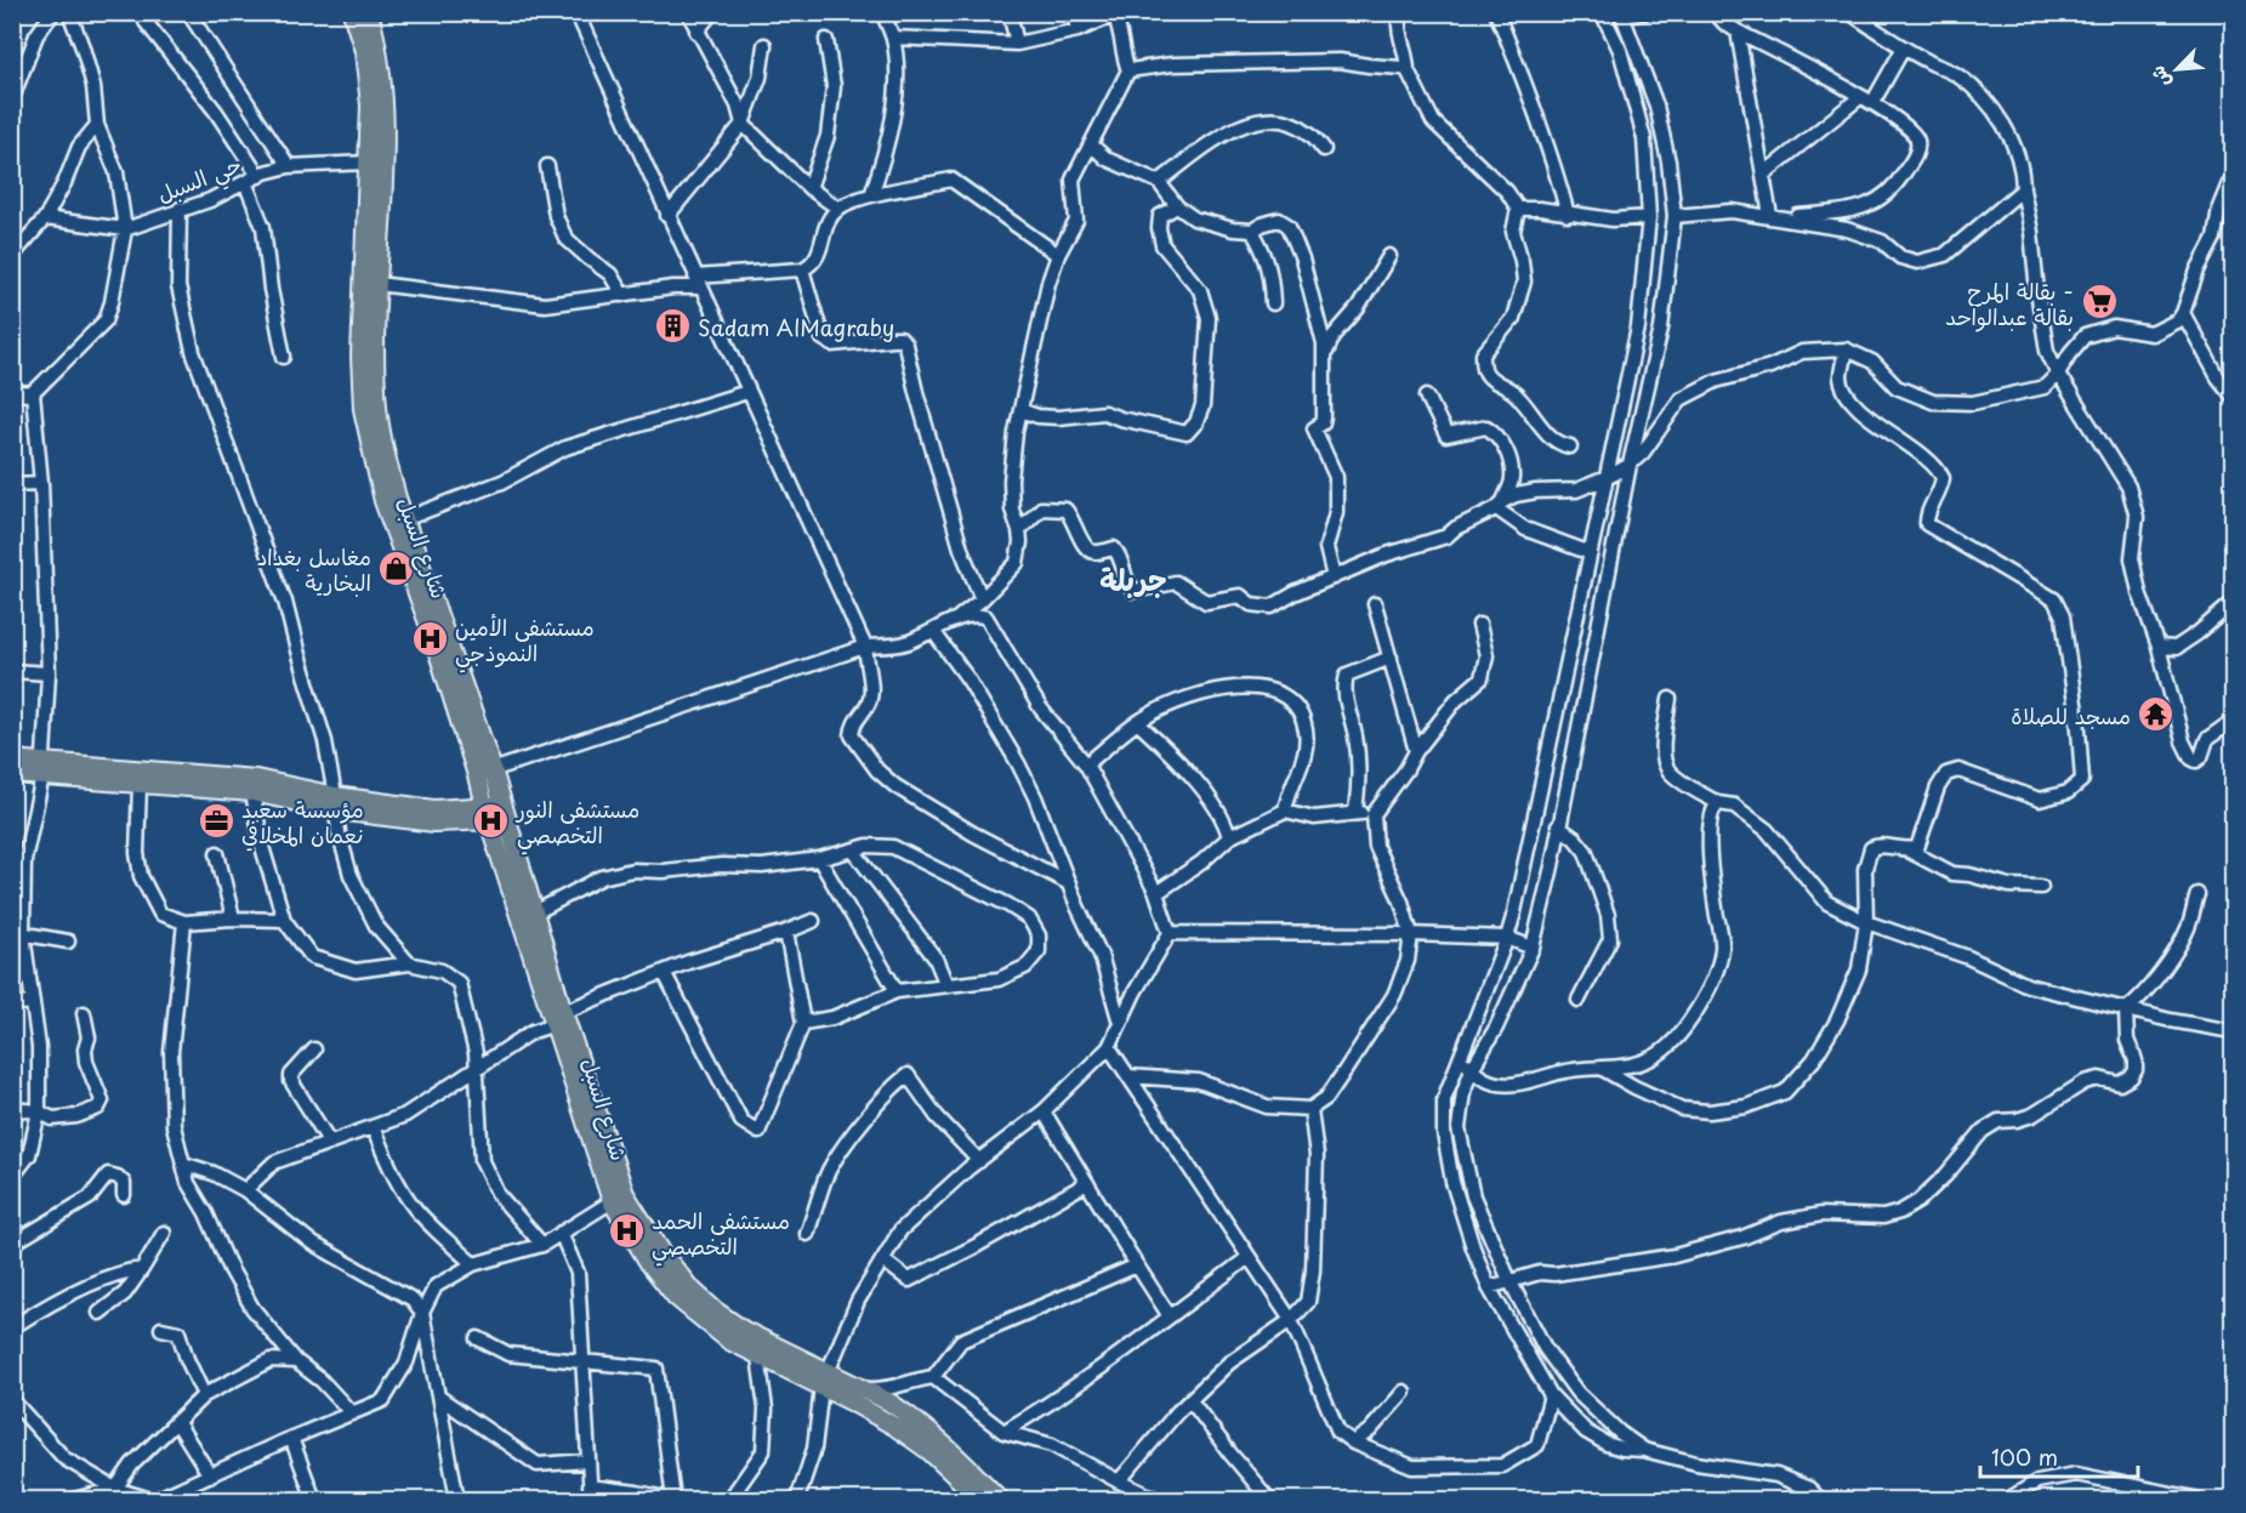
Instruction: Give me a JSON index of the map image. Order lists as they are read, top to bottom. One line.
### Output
{"streets":{"main road":["شارع السبل"],"street":["حي السبل"]},"crossings":[["حي السبل","شارع السبل"]],"districts":["جربلة"],"places":{"supermarket":["بقالة المرح - بقالة عبدالواحد"],"building":["Sadam AlMagraby"],"shop":["مغاسل بغداد البخارية"],"hospital":["مستشفى الأمين النموذجي","مستشفى النور التخصصي","مستشفى الحمد التخصصي"],"temple":["مسجد للصلاة"],"office":["مؤسسة سعيد نعمان المخلافي"]},"scale_bar":"100 m","north":"bottom left"}
